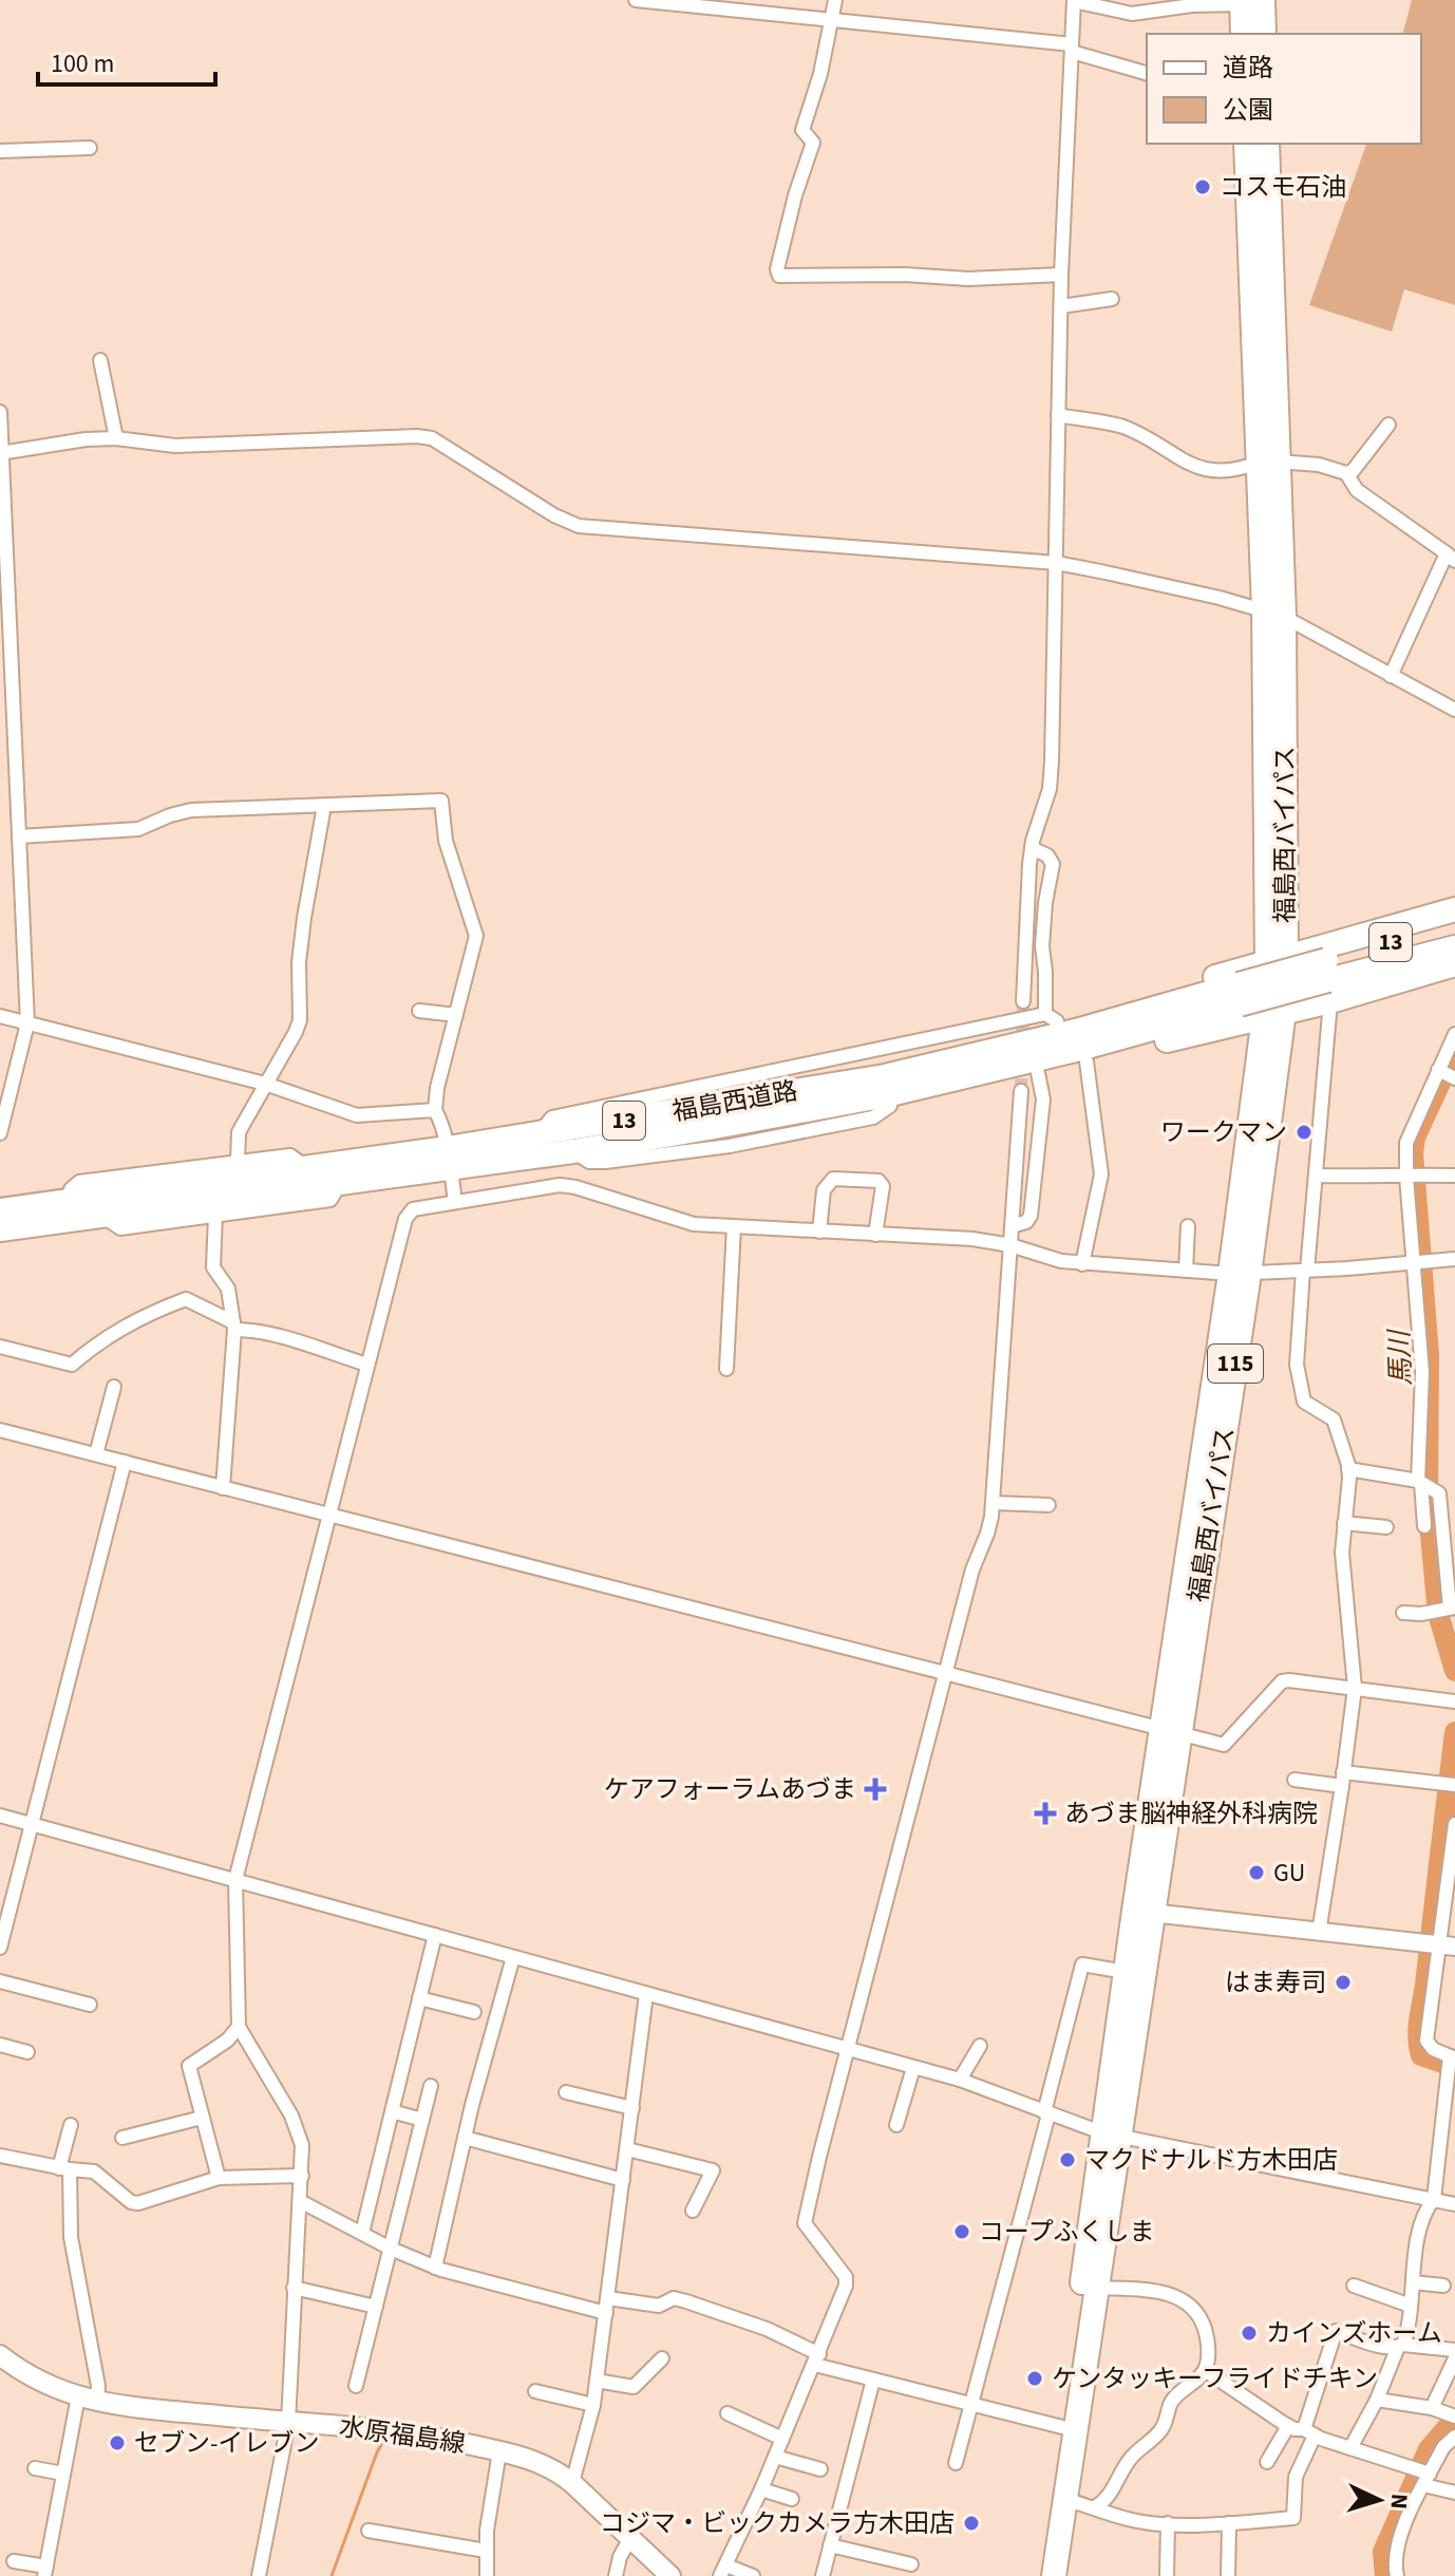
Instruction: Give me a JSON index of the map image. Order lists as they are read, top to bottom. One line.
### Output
{"streets":{"highway":["福島西バイパス","13","福島西道路","115"],"main road":["水原福島線"]},"water":["馬川"],"places":{"other":["コスモ石油","ワークマン","GU","はま寿司","マクドナルド方木田店","コープふくしま","カインズホーム","ケンタッキーフライドチキン","セブン-イレブン","コジマ・ビックカメラ方木田店"],"health":["ケアフォーラムあづま","あづま脳神経外科病院"]},"legend":["道路","公園"],"scale_bar":"100 m","north":"right"}
